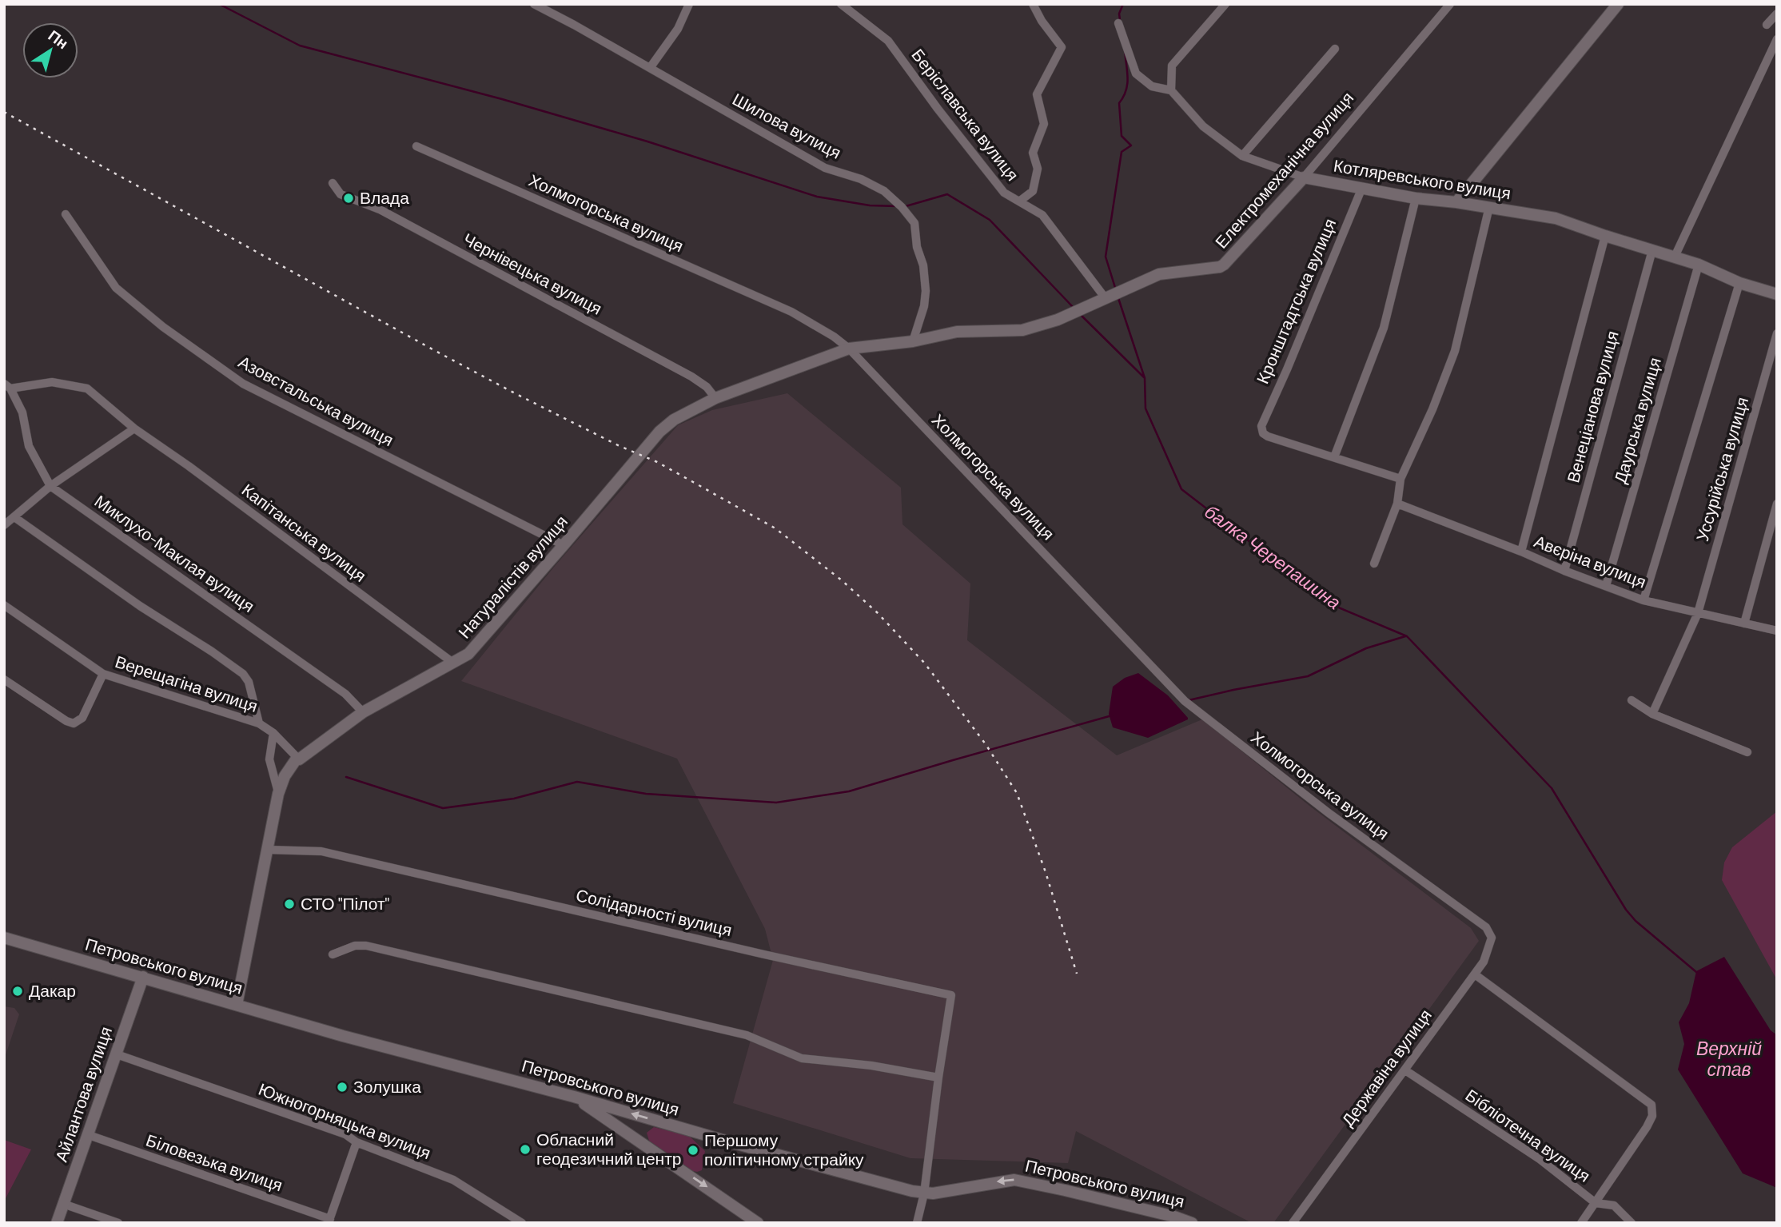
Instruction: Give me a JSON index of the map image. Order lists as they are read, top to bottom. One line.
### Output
{"streets":{"street":["Беріславська вулиця","Шилова вулиця","Електромеханічна вулиця","Котляревського вулиця","Холмогорська вулиця","Чернівецька вулиця","Кронштадтська вулиця","Азовстальська вулиця","Венеціанова вулиця","Даурська вулиця","Уссурійська вулиця","Капітанська вулиця","Миклухо-Маклая вулиця","Авєріна вулиця","Натуралістів вулиця","Верещагіна вулиця","Солідарності вулиця","Петровського вулиця","Державіна вулиця","Айлантова вулиця","Южногорняцька вулиця","Бібліотечна вулиця","Біловезька вулиця"]},"crossings":[["Беріславська вулиця","Електромеханічна вулиця"],["Шилова вулиця","Електромеханічна вулиця"],["Шилова вулиця","Натуралістів вулиця"],["Електромеханічна вулиця","Котляревського вулиця"],["Електромеханічна вулиця","Натуралістів вулиця"],["Котляревського вулиця","Кронштадтська вулиця"],["Котляревського вулиця","Венеціанова вулиця"],["Котляревського вулиця","Даурська вулиця"],["Холмогорська вулиця","Натуралістів вулиця"],["Холмогорська вулиця","Державіна вулиця"],["Чернівецька вулиця","Натуралістів вулиця"],["Азовстальська вулиця","Натуралістів вулиця"],["Венеціанова вулиця","Авєріна вулиця"],["Даурська вулиця","Авєріна вулиця"],["Уссурійська вулиця","Авєріна вулиця"],["Капітанська вулиця","Миклухо-Маклая вулиця"],["Капітанська вулиця","Натуралістів вулиця"],["Миклухо-Маклая вулиця","Натуралістів вулиця"],["Натуралістів вулиця","Верещагіна вулиця"],["Натуралістів вулиця","Солідарності вулиця"],["Натуралістів вулиця","Петровського вулиця"],["Солідарності вулиця","Петровського вулиця"],["Петровського вулиця","Айлантова вулиця"],["Державіна вулиця","Бібліотечна вулиця"],["Айлантова вулиця","Южногорняцька вулиця"],["Айлантова вулиця","Біловезька вулиця"]],"water":["балка Черепашина","Верхній став"],"places":["Влада","СТО \"Пілот\"","Дакар","Золушка","Обласний геодезичний центр","Першому політичному страйку"],"north":"top right"}
